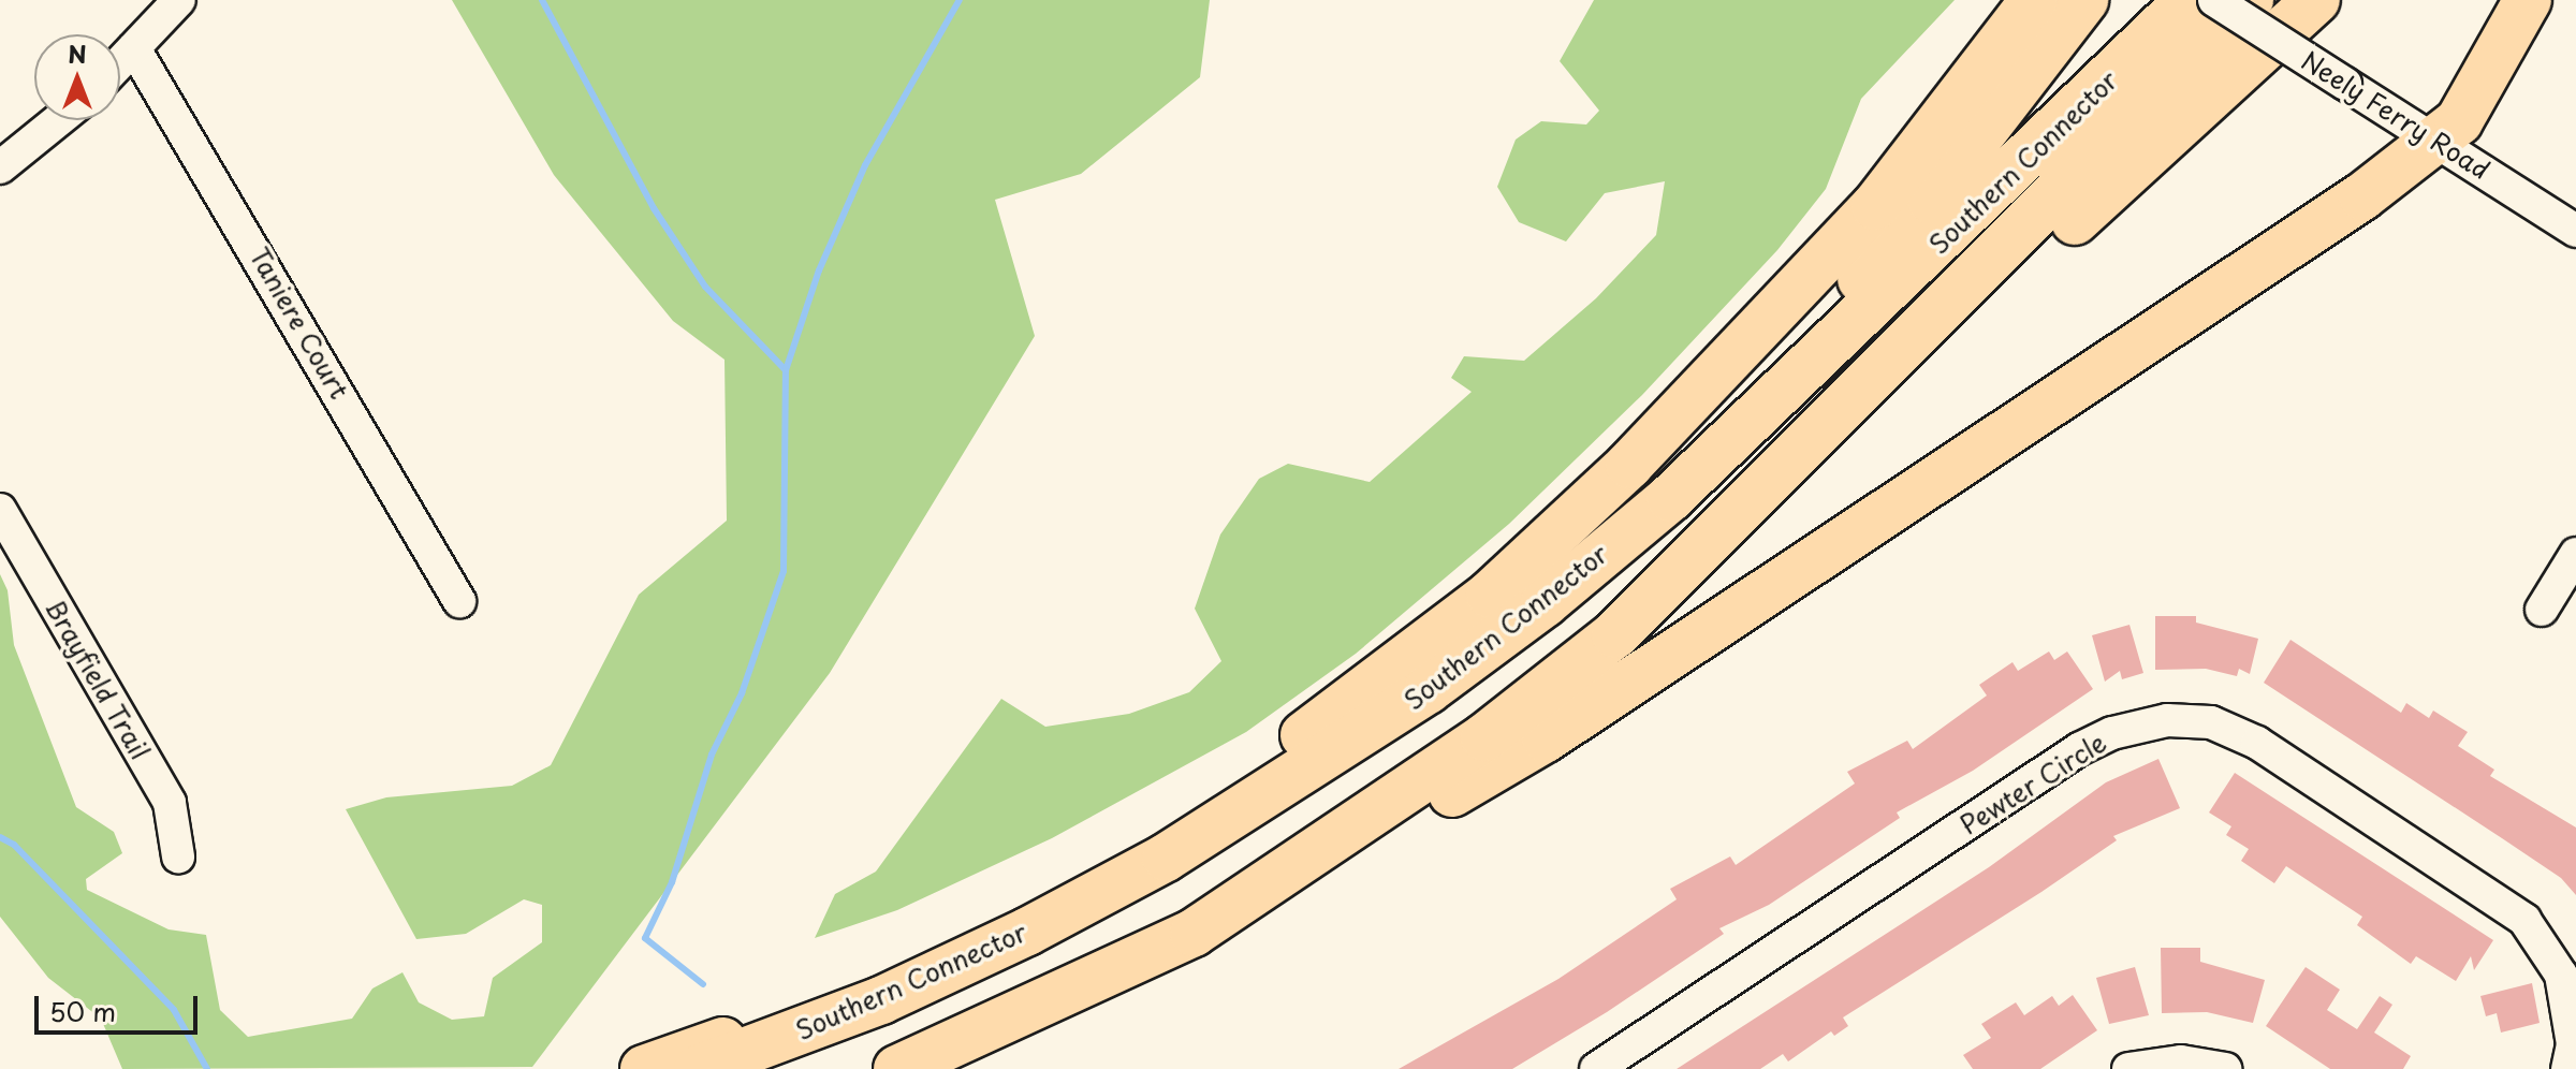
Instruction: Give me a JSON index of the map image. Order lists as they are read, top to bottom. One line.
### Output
{"streets":{"highway":["Southern Connector"],"street":["Neely Ferry Road","Taniere Court","Brayfield Trail","Pewter Circle"]},"scale_bar":"50 m","north":"top"}
